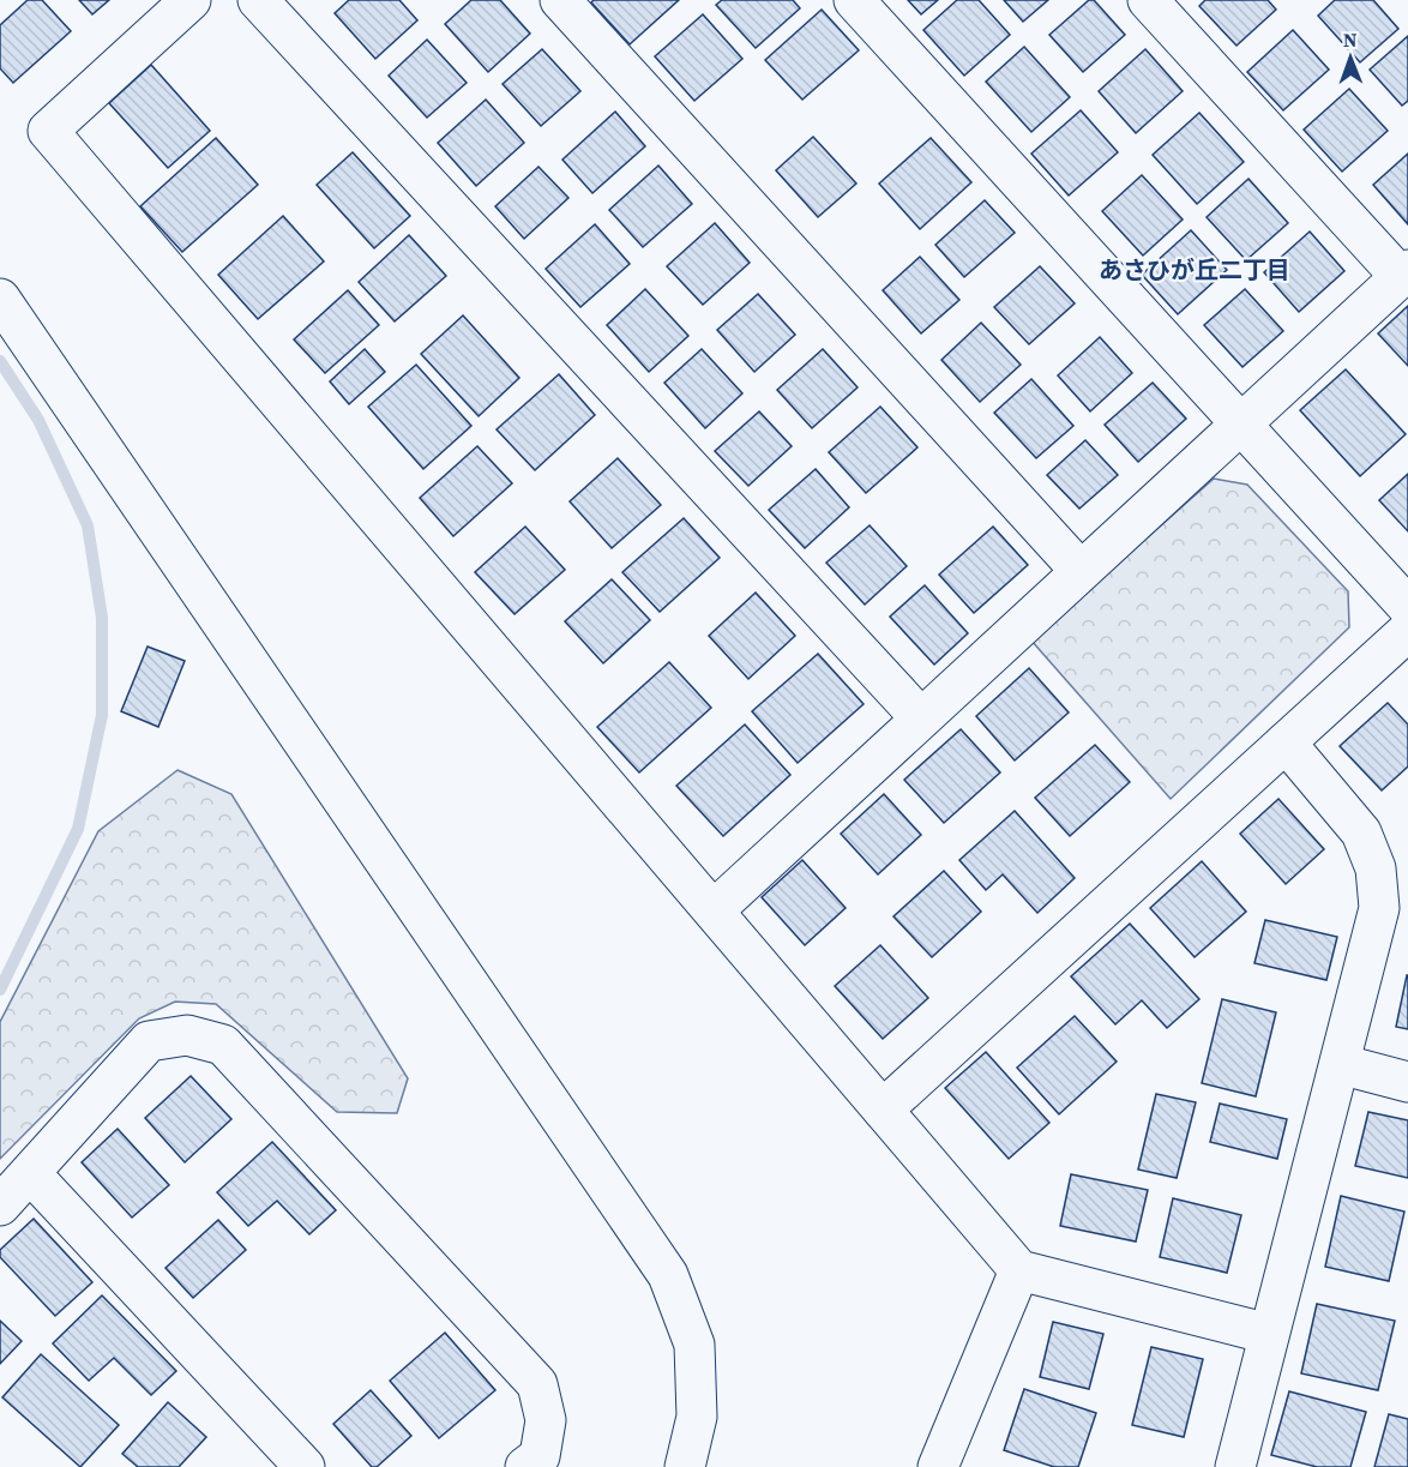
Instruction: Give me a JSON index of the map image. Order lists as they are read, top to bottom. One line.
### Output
{"districts":["あさひが丘二丁目"],"north":"top"}
